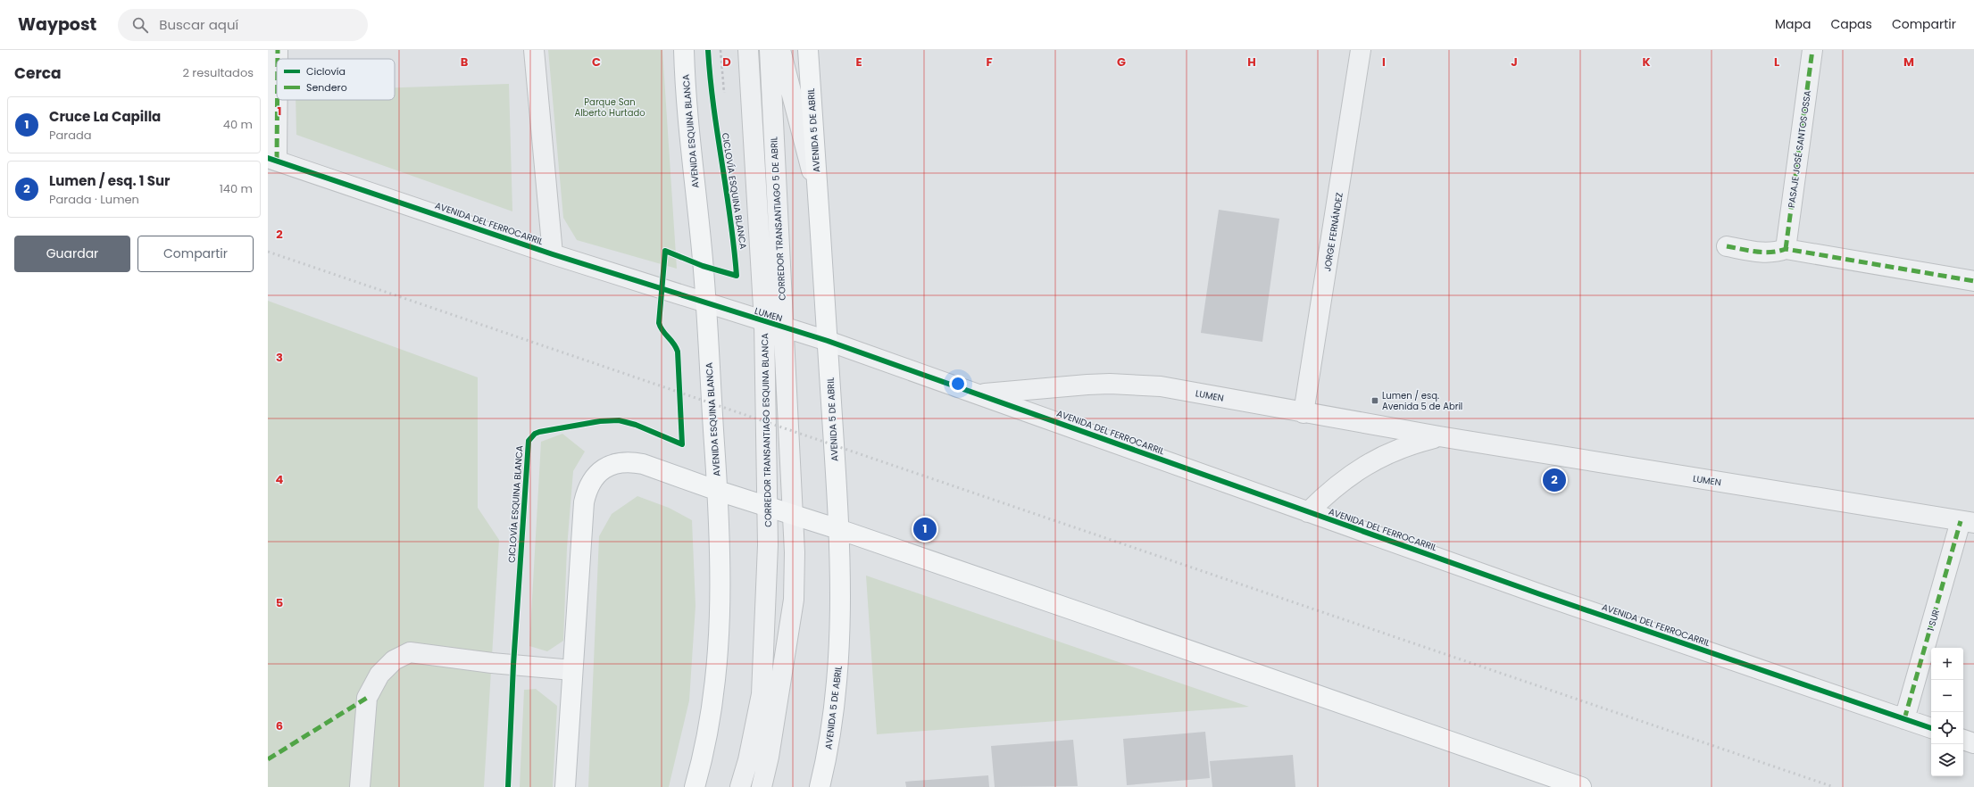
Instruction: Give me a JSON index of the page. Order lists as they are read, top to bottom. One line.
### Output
{"streets":{"main road":["AVENIDA 5 DE ABRIL","AVENIDA ESQUINA BLANCA"],"street":["PASAJE JOSÉ SANTOS OSSA","CORREDOR TRANSANTIAGO 5 DE ABRIL","AVENIDA DEL FERROCARRIL","JORGE FERNÁNDEZ","LUMEN","CORREDOR TRANSANTIAGO ESQUINA BLANCA","1 SUR"],"cycle path":["CICLOVÍA ESQUINA BLANCA"]},"crossings":[["AVENIDA 5 DE ABRIL","AVENIDA DEL FERROCARRIL"],["AVENIDA 5 DE ABRIL","LUMEN"],["AVENIDA ESQUINA BLANCA","AVENIDA DEL FERROCARRIL"],["AVENIDA ESQUINA BLANCA","LUMEN"],["CORREDOR TRANSANTIAGO 5 DE ABRIL","LUMEN"],["AVENIDA DEL FERROCARRIL","LUMEN"],["AVENIDA DEL FERROCARRIL","1 SUR"],["JORGE FERNÁNDEZ","LUMEN"],["LUMEN","CORREDOR TRANSANTIAGO ESQUINA BLANCA"],["LUMEN","1 SUR"]],"parks":["Parque San Alberto Hurtado"],"places":{"transit":["Lumen / esq. Avenida 5 de Abril"]},"legend":["Ciclovía","Sendero"],"page":{"header":"Waypost","search":"Buscar aquí","nav":["Mapa","Capas","Compartir"],"heading":["Cerca","2 resultados"],"list":[{"mark":"1","name":"Cruce La Capilla","note":"Parada","value":"40 m"},{"mark":"2","name":"Lumen / esq. 1 Sur","note":"Parada · Lumen","value":"140 m"}],"buttons":["Guardar","Compartir"],"pins":["2","1"],"map_buttons":["+","−"]},"grid":{"columns":["B","C","D","E","F","G","H","I","J","K","L","M"],"rows":["1","2","3","4","5","6"]}}
